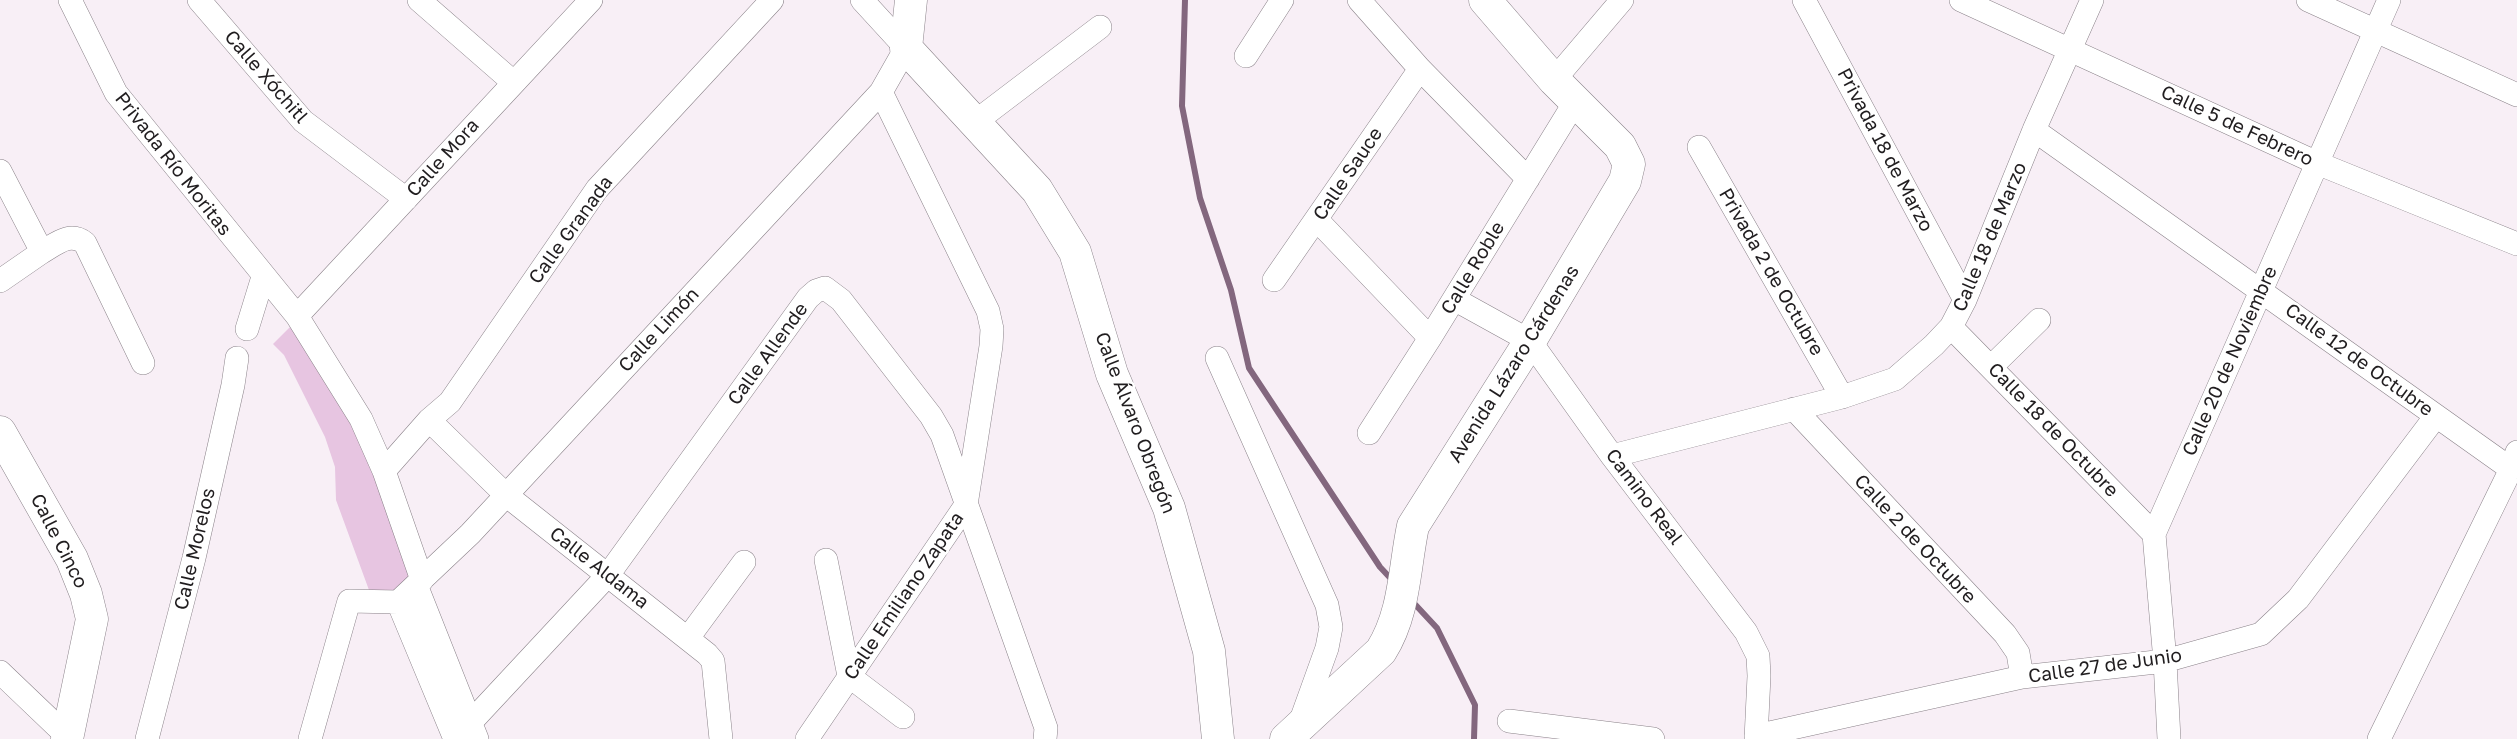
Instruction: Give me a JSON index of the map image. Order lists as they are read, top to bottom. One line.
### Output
{"streets":{"street":["Calle Xóchitl","Calle 5 de Febrero","Privada 18 de Marzo","Calle Mora","Privada Río Moritas","Calle Sauce","Calle Granada","Calle 18 de Marzo","Calle Roble","Privada 2 de Octubre","Calle Limón","Calle Allende","Calle 12 de Octubre","Calle 20 de Noviembre","Avenida Lázaro Cárdenas","Calle Álvaro Obregón","Calle 18 de Octubre","Camino Real","Calle 2 de Octubre","Calle Cinco","Calle Morelos","Calle Aldama","Calle Emiliano Zapata","Calle 27 de Junio"]},"crossings":[["Calle Xóchitl","Calle Mora"],["Calle 5 de Febrero","Calle 18 de Marzo"],["Calle 5 de Febrero","Calle 20 de Noviembre"],["Privada 18 de Marzo","Calle 18 de Marzo"],["Calle Mora","Privada Río Moritas"],["Privada Río Moritas","Calle Granada"],["Privada Río Moritas","Calle Limón"],["Privada Río Moritas","Calle Allende"],["Calle Granada","Calle Aldama"],["Calle 18 de Marzo","Privada 2 de Octubre"],["Calle 18 de Marzo","Calle 12 de Octubre"],["Calle 18 de Marzo","Calle 18 de Octubre"],["Calle 18 de Marzo","Camino Real"],["Calle 18 de Marzo","Calle 2 de Octubre"],["Calle Roble","Avenida Lázaro Cárdenas"],["Calle Roble","Camino Real"],["Calle Limón","Calle Álvaro Obregón"],["Calle Limón","Calle Aldama"],["Calle Limón","Calle Emiliano Zapata"],["Calle Allende","Calle Aldama"],["Calle Allende","Calle Emiliano Zapata"],["Calle 12 de Octubre","Calle 20 de Noviembre"],["Calle 12 de Octubre","Calle 27 de Junio"],["Calle 20 de Noviembre","Calle 18 de Octubre"],["Calle 20 de Noviembre","Calle 27 de Junio"],["Avenida Lázaro Cárdenas","Camino Real"],["Camino Real","Calle 27 de Junio"],["Calle 2 de Octubre","Calle 27 de Junio"]]}
